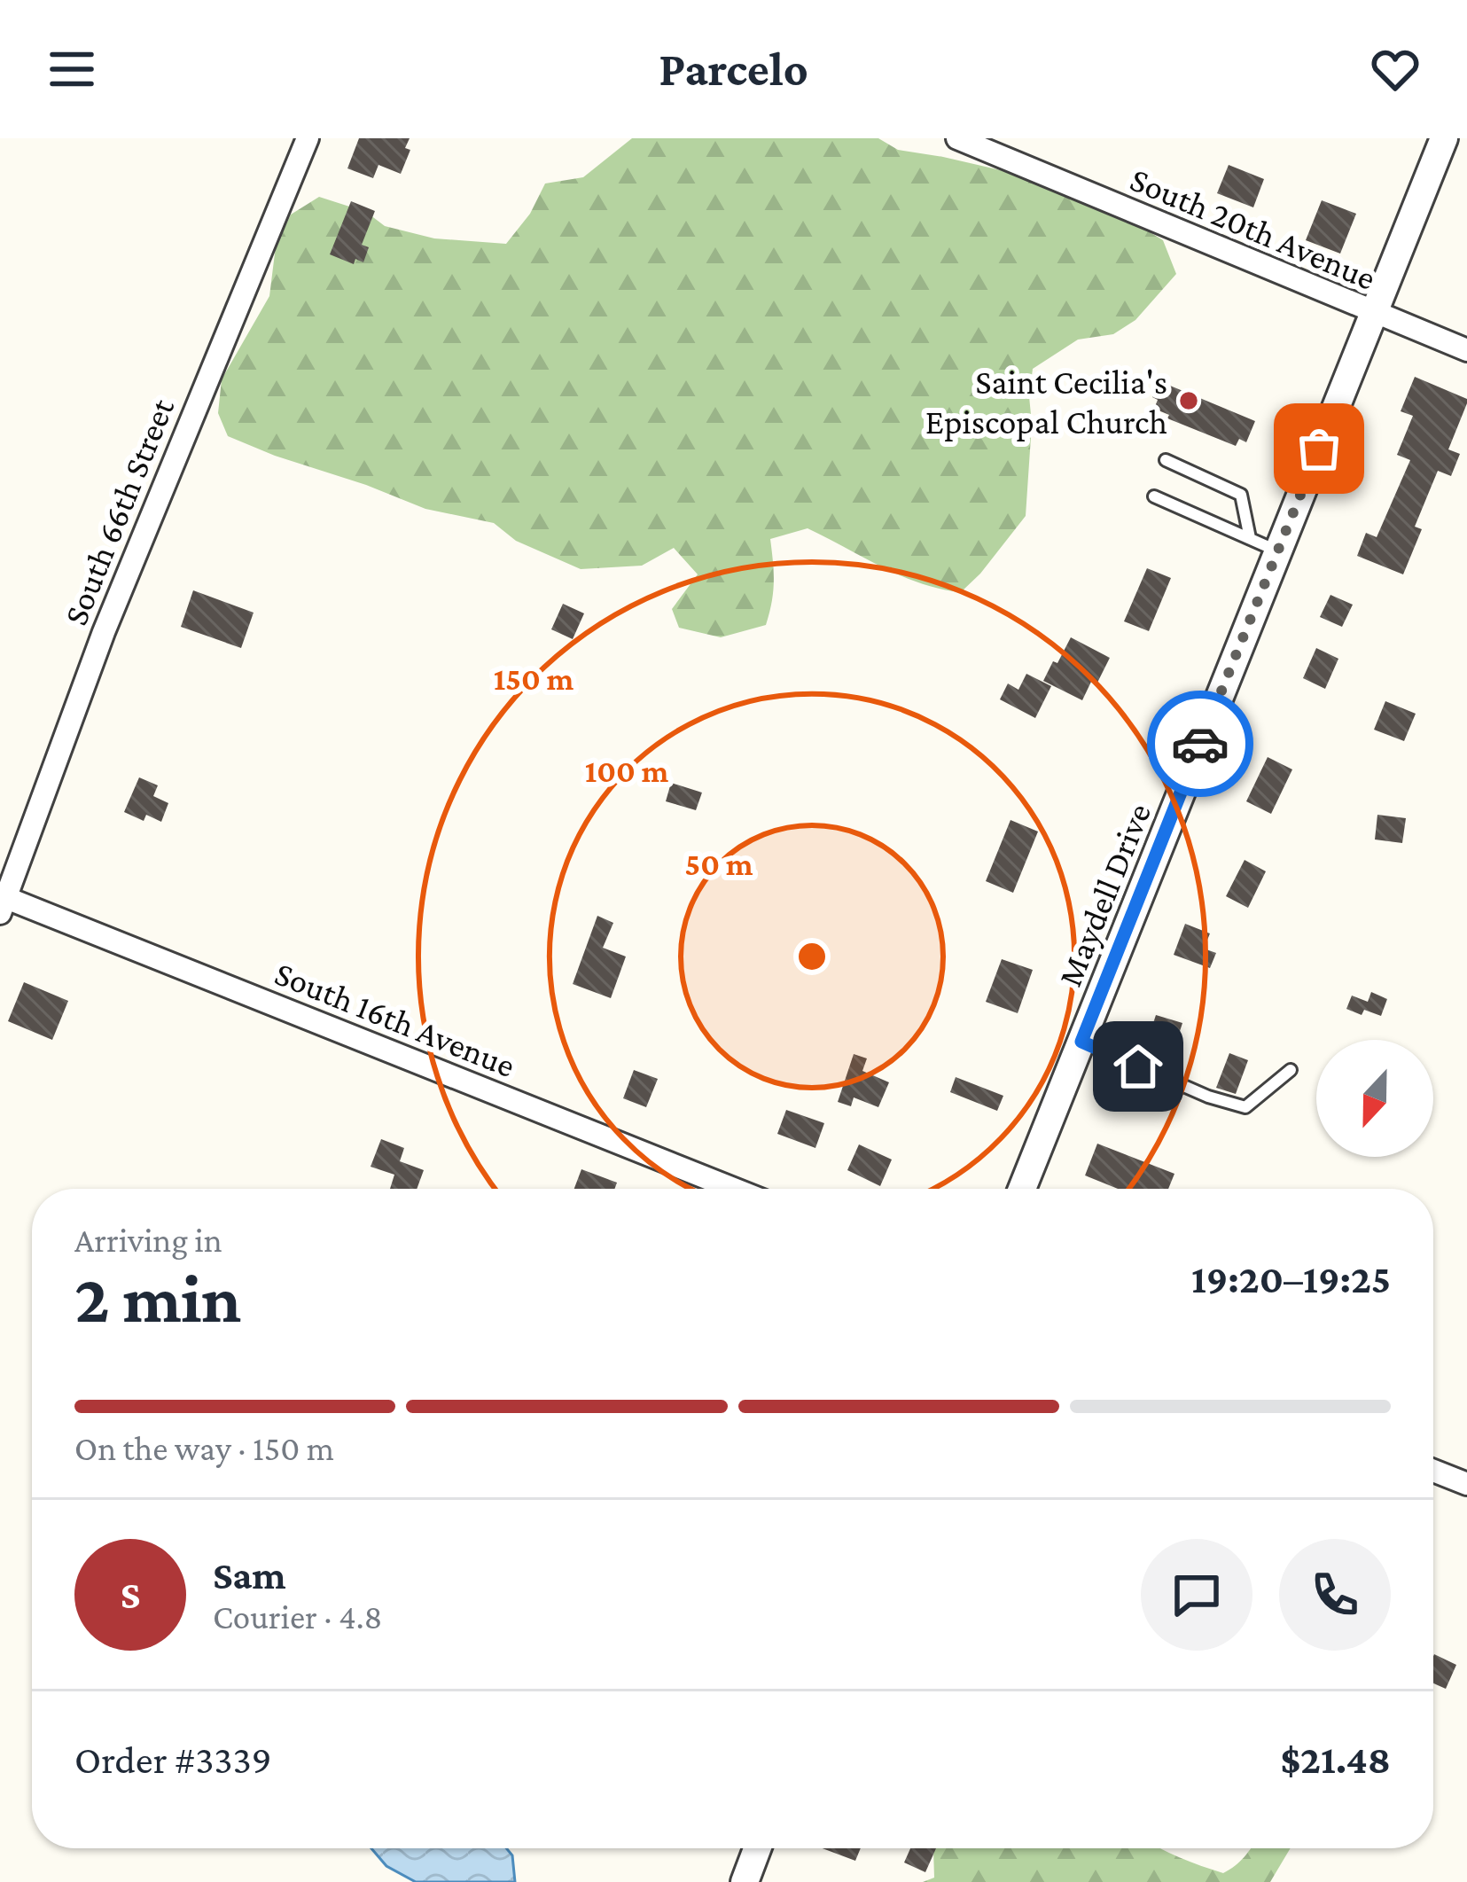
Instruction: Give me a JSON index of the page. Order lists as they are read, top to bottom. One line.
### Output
{"streets":{"street":["South 20th Avenue","South 66th Street","Maydell Drive","South 16th Avenue"]},"crossings":[["South 20th Avenue","Maydell Drive"],["South 66th Street","South 16th Avenue"]],"places":["Saint Cecilia's Episcopal Church"],"north":"bottom","page":{"header":"Parcelo","heading":["2 min","Arriving in","19:20–19:25"],"panel":["Sam","Courier · 4.8","Order #3339","$21.48"],"bar":"On the way · 150 m","round":"S"},"rings":["150 m","100 m","50 m"]}
